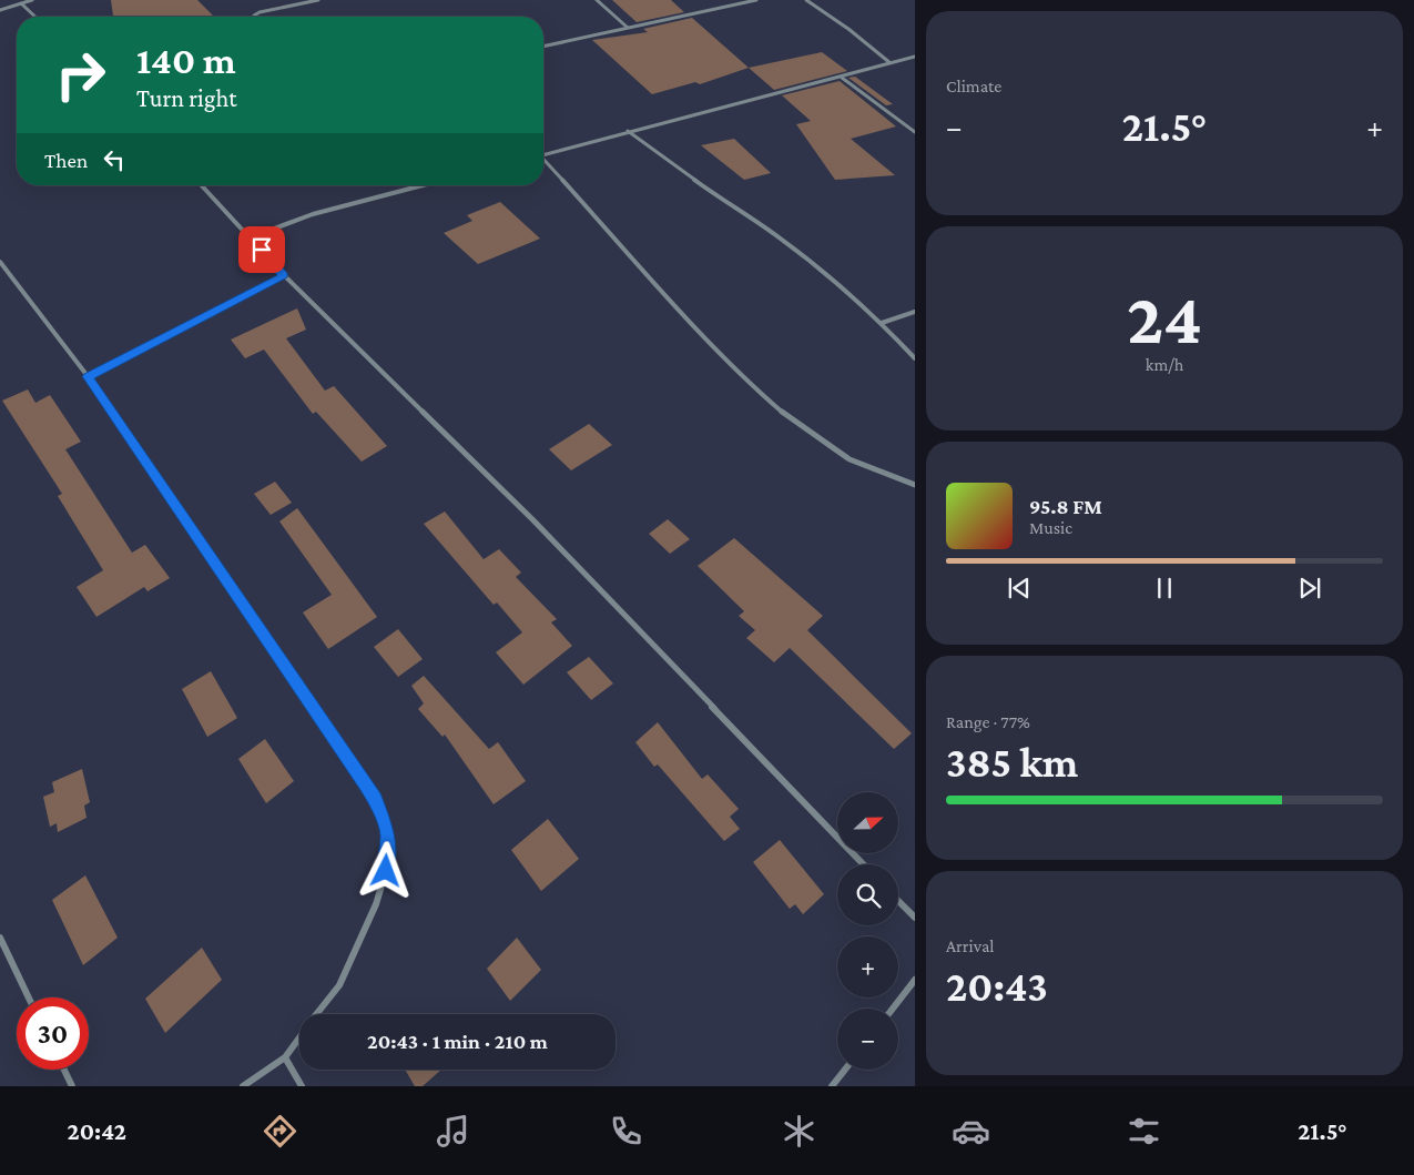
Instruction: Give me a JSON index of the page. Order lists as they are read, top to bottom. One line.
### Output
{"north":"right","page":{"tile":["Climate",["24","km/h"],["Range · 77%","385 km"],["Arrival","20:43"]],"turn":["140 m","Turn right"],"heat":["−","21.5°","+"],"then":"Then","song":["95.8 FM","Music"],"map_buttons":["+","−"],"limit":"30","trip":"20:43 · 1 min · 210 m","tabs":["20:42","21.5°"]}}
